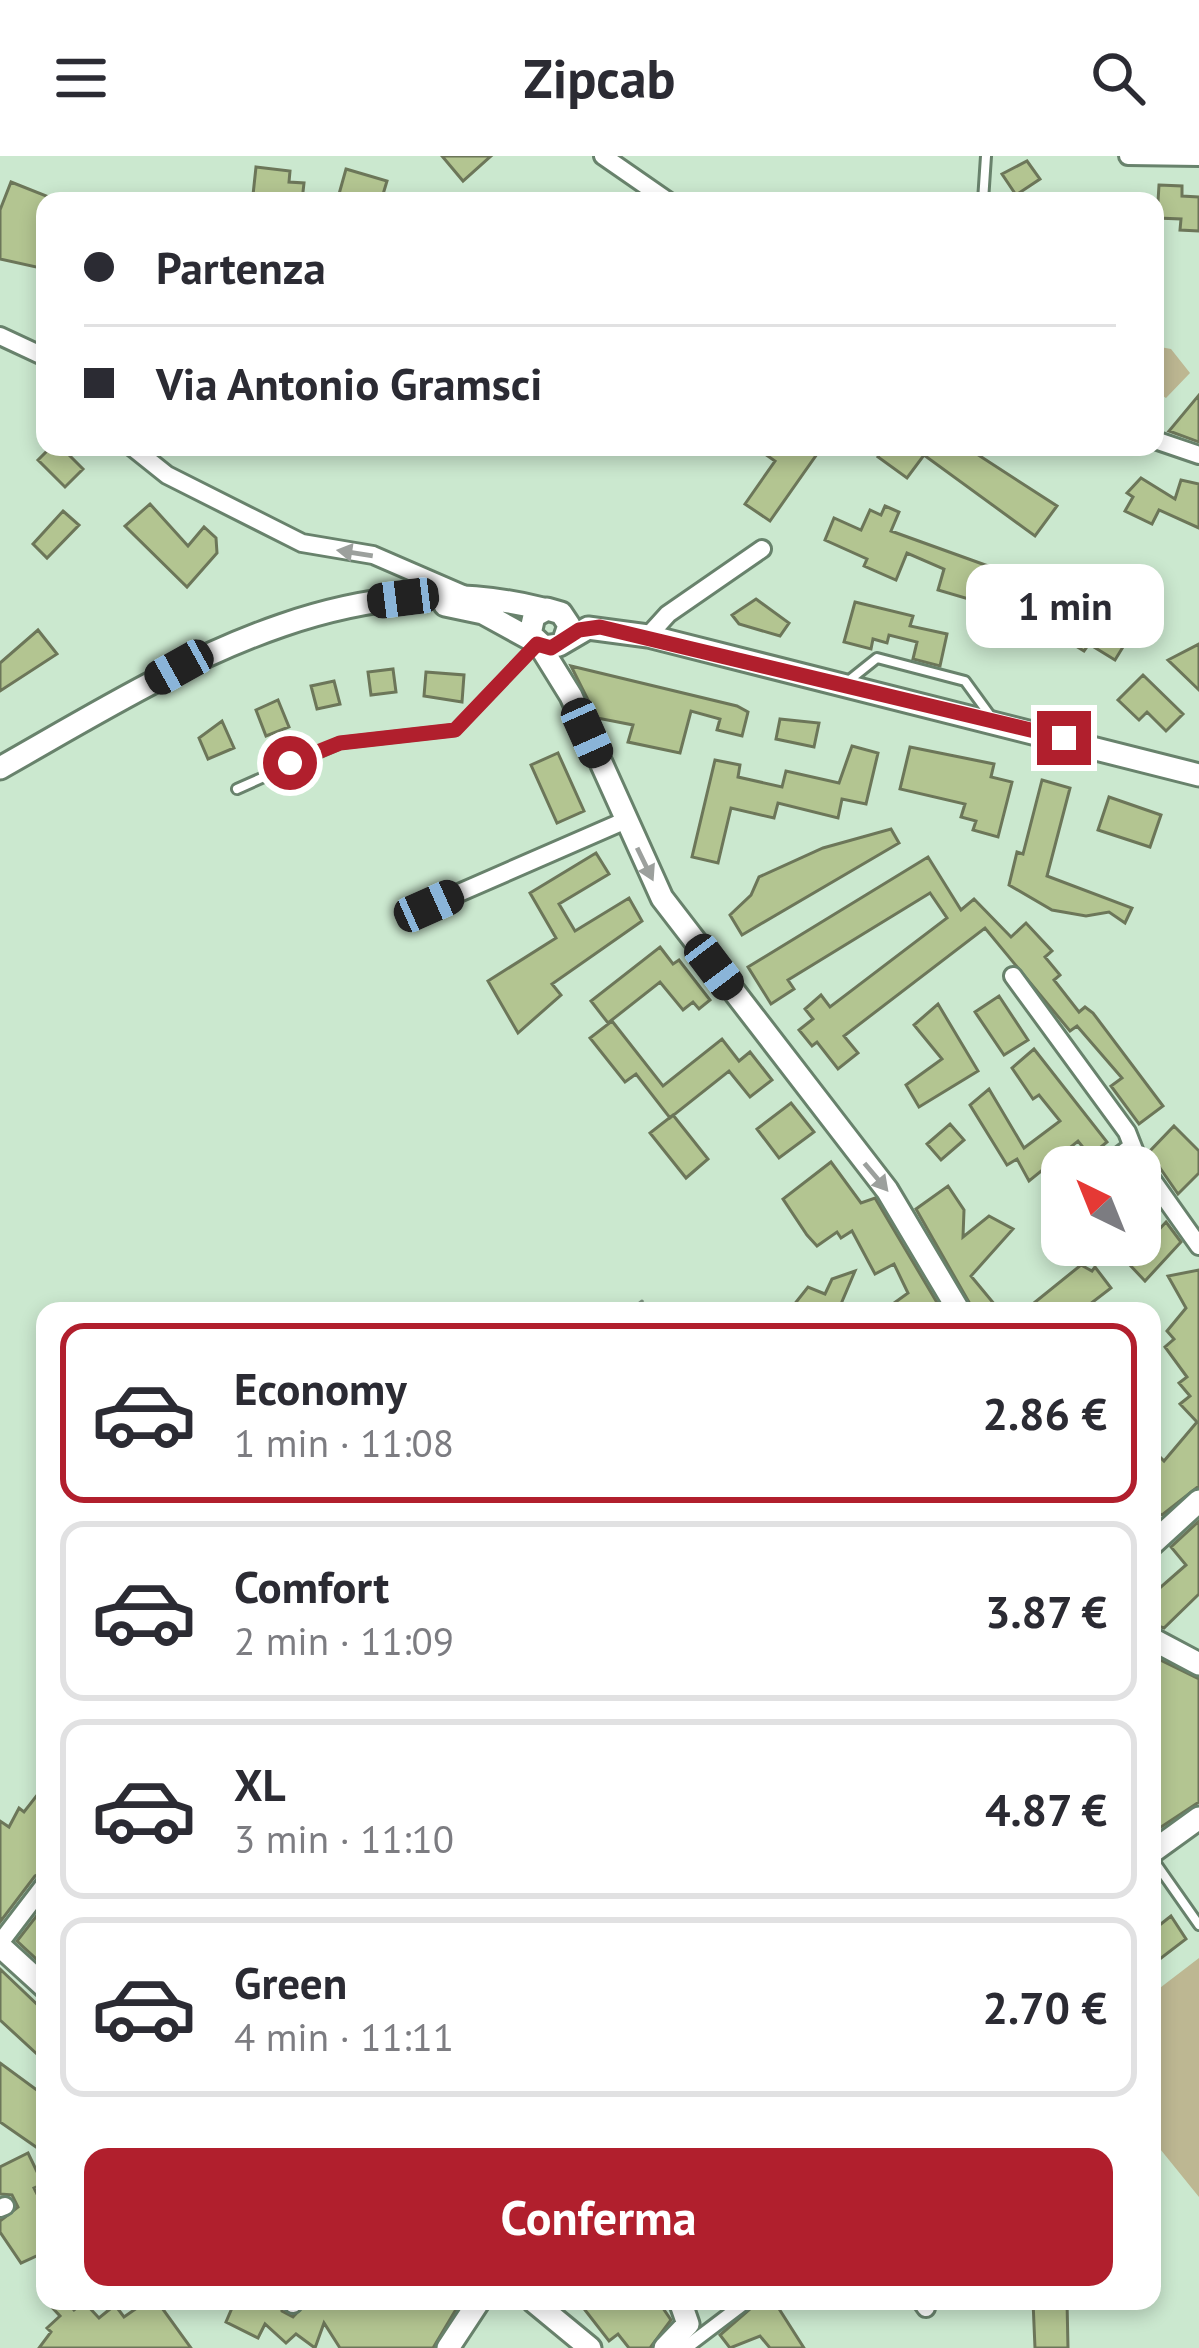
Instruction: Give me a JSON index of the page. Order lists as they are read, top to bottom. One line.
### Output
{"north":"top left","page":{"header":"Zipcab","banner":["Partenza","Via Antonio Gramsci"],"bubble":"1 min","list":[{"name":"Economy","note":"1 min · 11:08","value":"2.86 €"},{"name":"Comfort","note":"2 min · 11:09","value":"3.87 €"},{"name":"XL","note":"3 min · 11:10","value":"4.87 €"},{"name":"Green","note":"4 min · 11:11","value":"2.70 €"}],"buttons":"Conferma"}}
